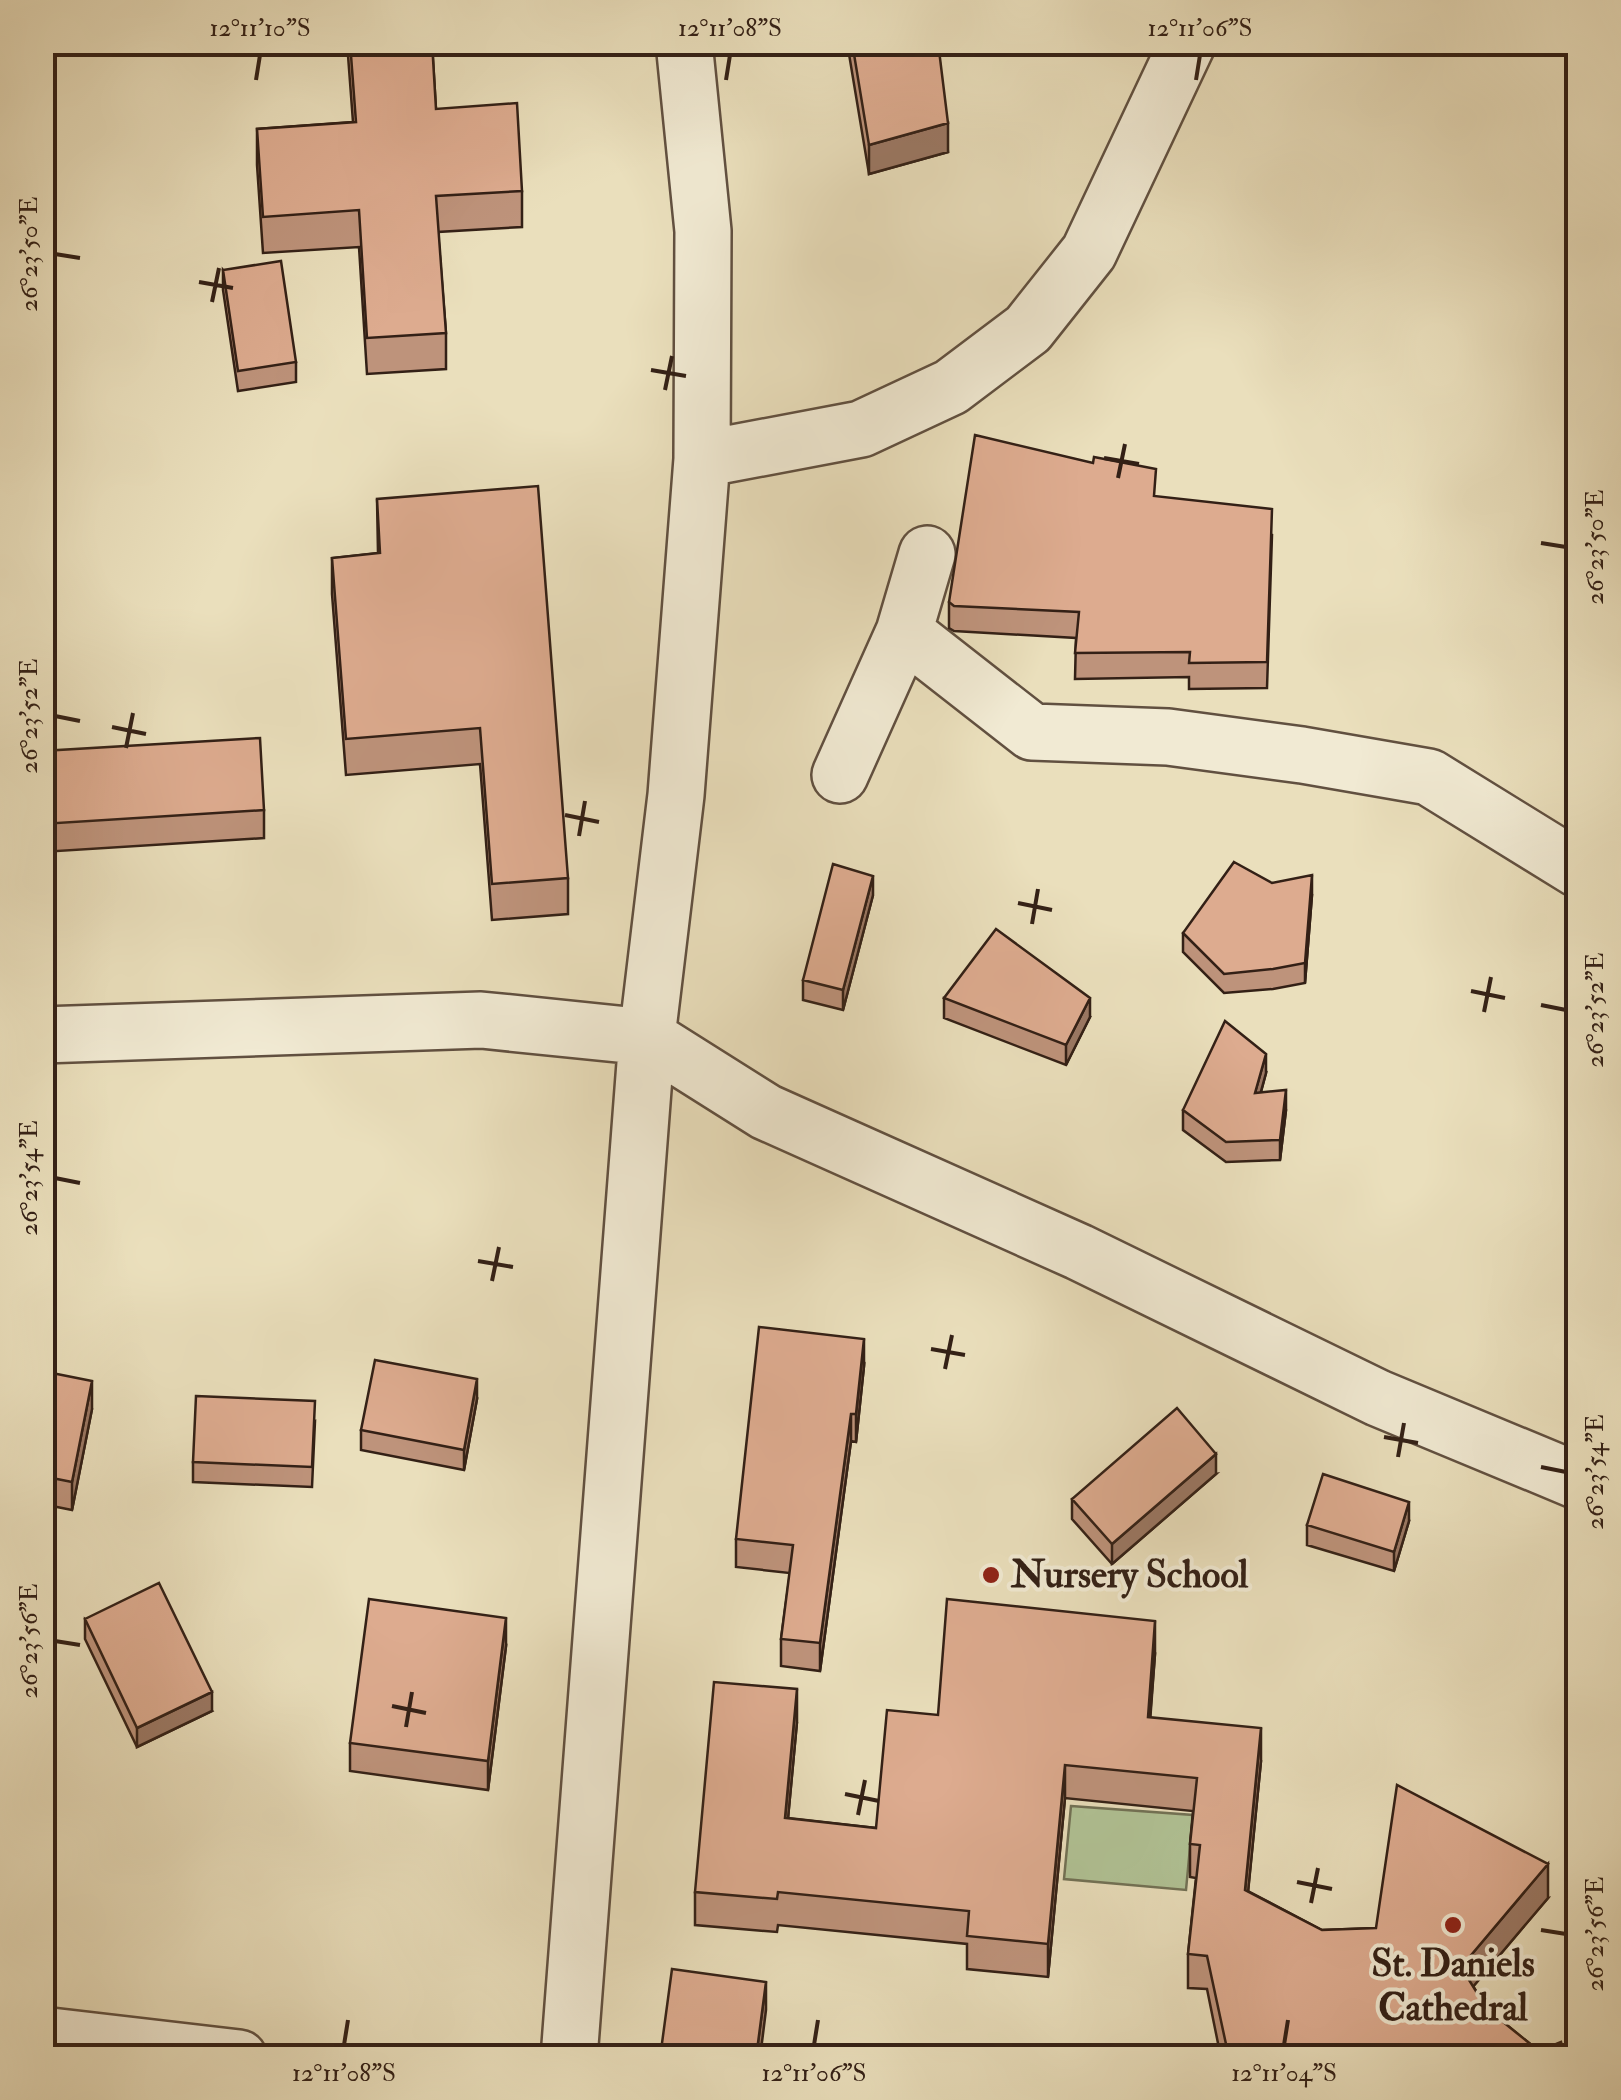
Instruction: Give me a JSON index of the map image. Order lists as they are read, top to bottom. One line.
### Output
{"places":["Nursery School","St. Daniels Cathedral"],"coordinates":["12°11'10\"S","12°11'08\"S","12°11'06\"S","26°23'50\"E","26°23'52\"E","26°23'54\"E","26°23'56\"E","12°11'04\"S"]}
